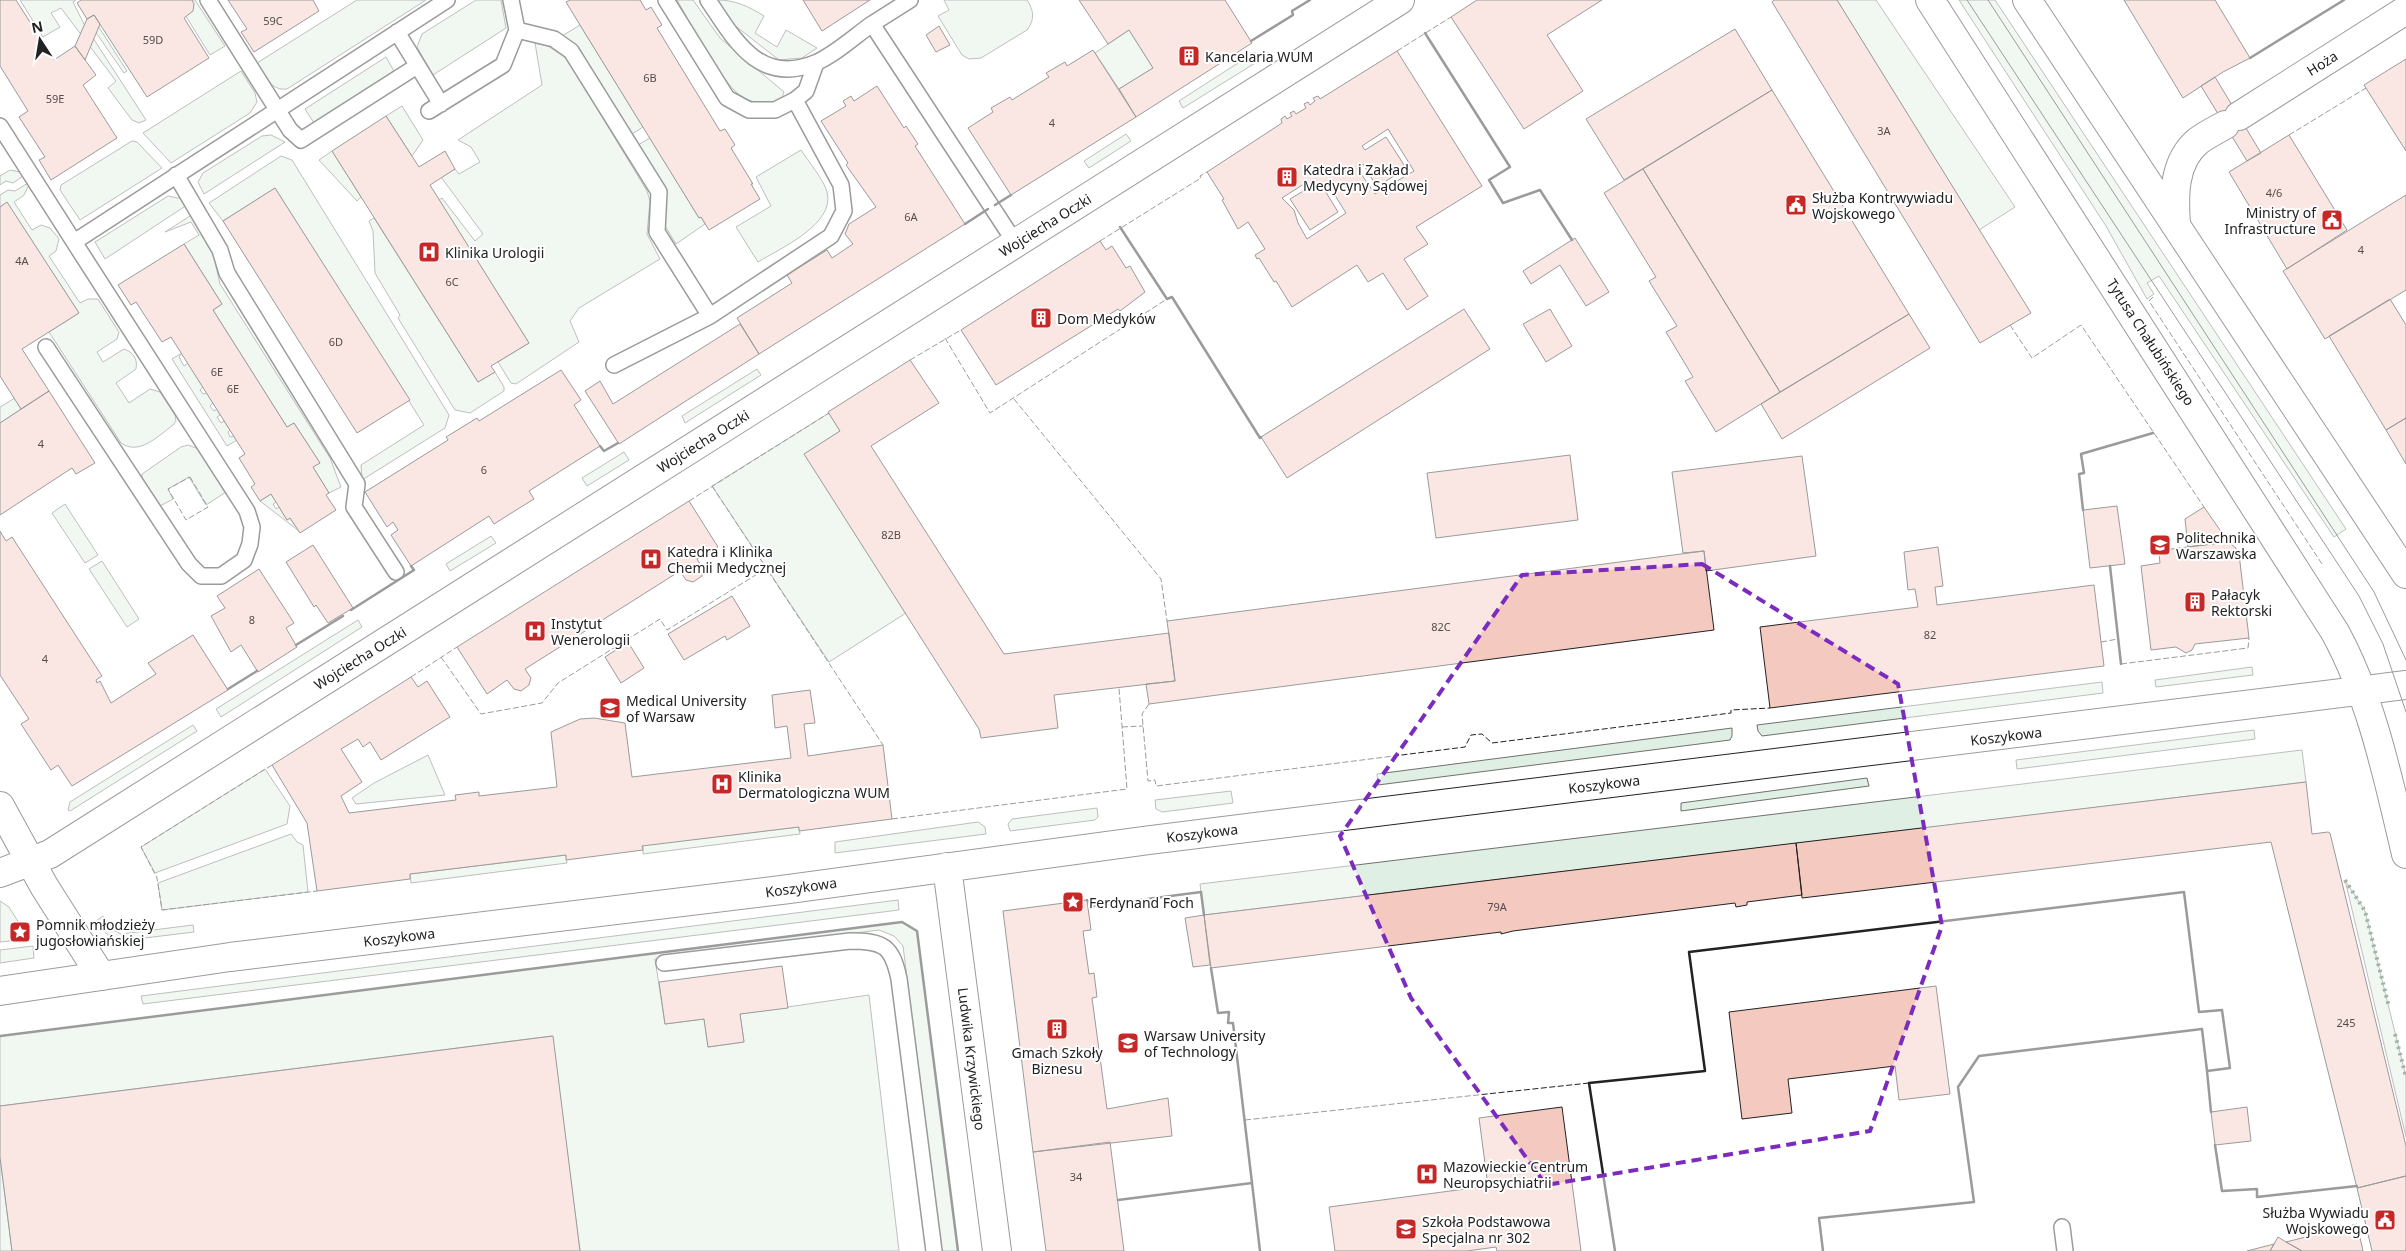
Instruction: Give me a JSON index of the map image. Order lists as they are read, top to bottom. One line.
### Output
{"streets":{"street":["Hoża","Wojciecha Oczki","Tytusa Chałubińskiego","Koszykowa","Ludwika Krzywickiego"]},"crossings":[["Tytusa Chałubińskiego","Koszykowa"],["Koszykowa","Ludwika Krzywickiego"]],"places":{"building":["Kancelaria WUM","Katedra i Zakład Medycyny Sądowej","Dom Medyków","Pałacyk Rektorski","Gmach Szkoły Biznesu"],"public building":["Służba Kontrwywiadu Wojskowego","Ministry of Infrastructure","Służba Wywiadu Wojskowego"],"hospital":["Klinika Urologii","Katedra i Klinika Chemii Medycznej","Instytut Wenerologii","Klinika Dermatologiczna WUM","Mazowieckie Centrum Neuropsychiatrii"],"school or university":["Politechnika Warszawska","Medical University of Warsaw","Warsaw University of Technology","Szkoła Podstawowa Specjalna nr 302"],"place":["Ferdynand Foch","Pomnik młodzieży jugosłowiańskiej"]},"house_numbers":["59C","59D","6B","59E","4","3A","4/6","6A","4","4A","6C","6D","6E","6E","4","6","82B","8","82C","82","4","79A","245","34"],"north":"top"}
